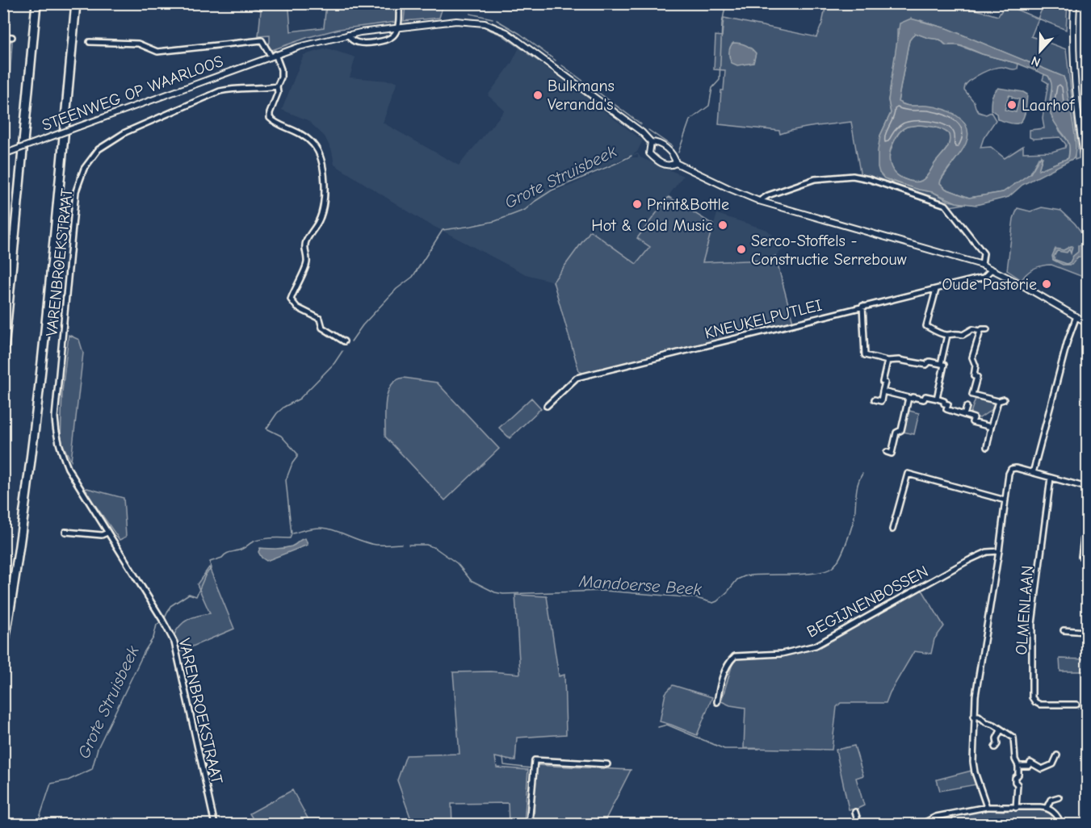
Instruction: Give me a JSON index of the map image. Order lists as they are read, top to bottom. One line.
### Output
{"streets":{"street":["STEENWEG OP WAARLOOS","VARENBROEKSTRAAT","KNEUKELPUTLEI","BEGIJNENBOSSEN","OLMENLAAN"]},"crossings":[["STEENWEG OP WAARLOOS","KNEUKELPUTLEI"]],"water":["Grote Struisbeek","Mandoerse Beek"],"places":["Bulkmans Veranda's","Laarhof","Print&Bottle","Hot & Cold Music","Serco-Stoffels - Constructie Serrebouw","Oude Pastorie"],"north":"bottom"}
